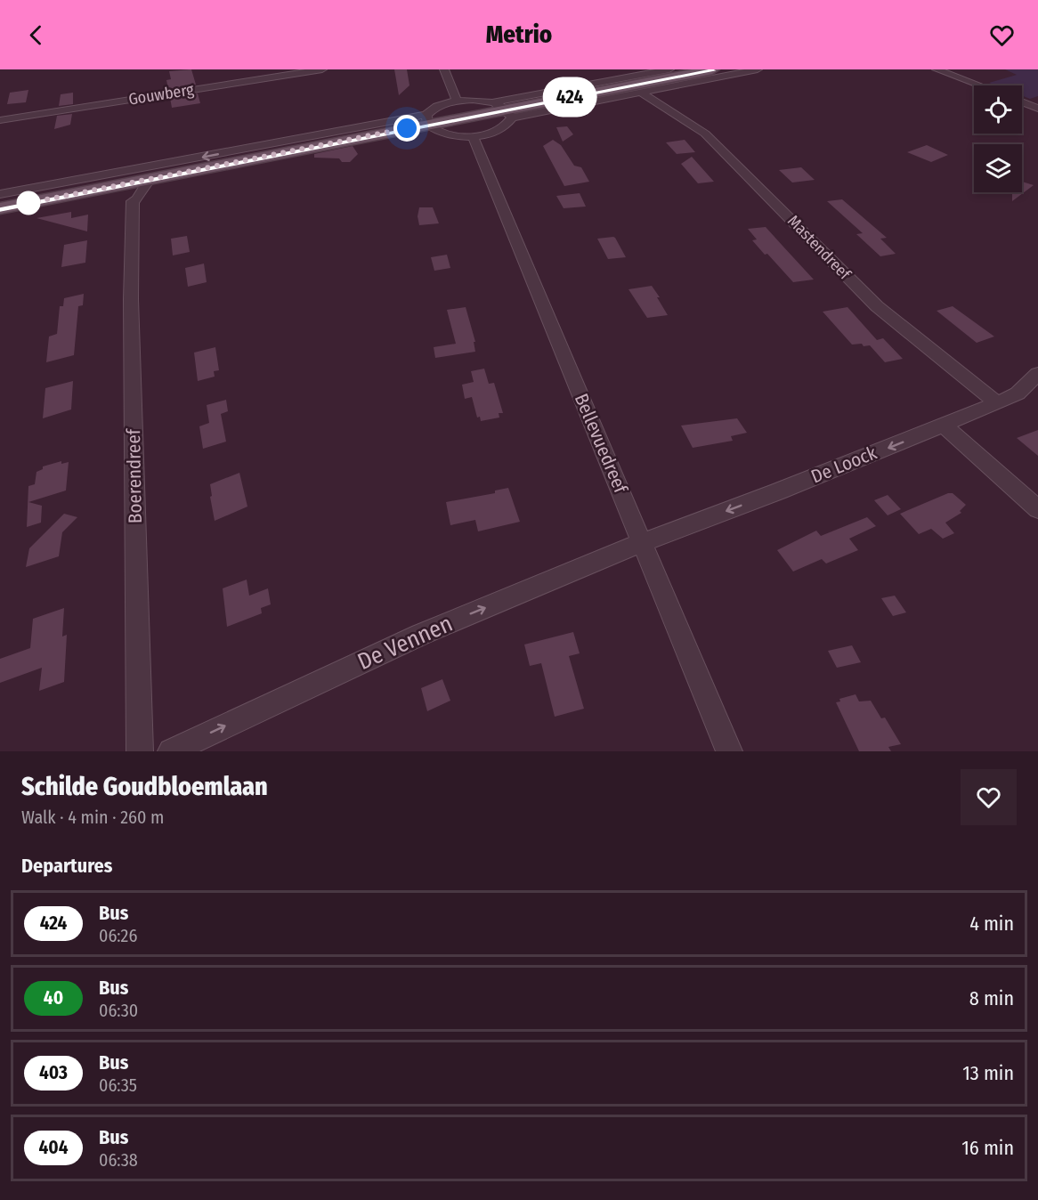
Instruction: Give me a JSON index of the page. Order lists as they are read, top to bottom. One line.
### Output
{"streets":{"street":["Gouwberg","Mastendreef","Bellevuedreef","De Loock","Boerendreef","De Vennen"]},"crossings":[["Mastendreef","De Loock"],["Bellevuedreef","De Loock"],["Bellevuedreef","De Vennen"],["De Loock","De Vennen"]],"one_way":["De Loock","De Vennen"],"lines":["bus line 424"],"page":{"header":"Metrio","on_map":"424","heading":[["Schilde Goudbloemlaan","Walk · 4 min · 260 m"],"Departures"],"list":[{"mark":"424","name":"Bus","note":"06:26","value":"4 min"},{"mark":"40","name":"Bus","note":"06:30","value":"8 min"},{"mark":"403","name":"Bus","note":"06:35","value":"13 min"},{"mark":"404","name":"Bus","note":"06:38","value":"16 min"}]}}
